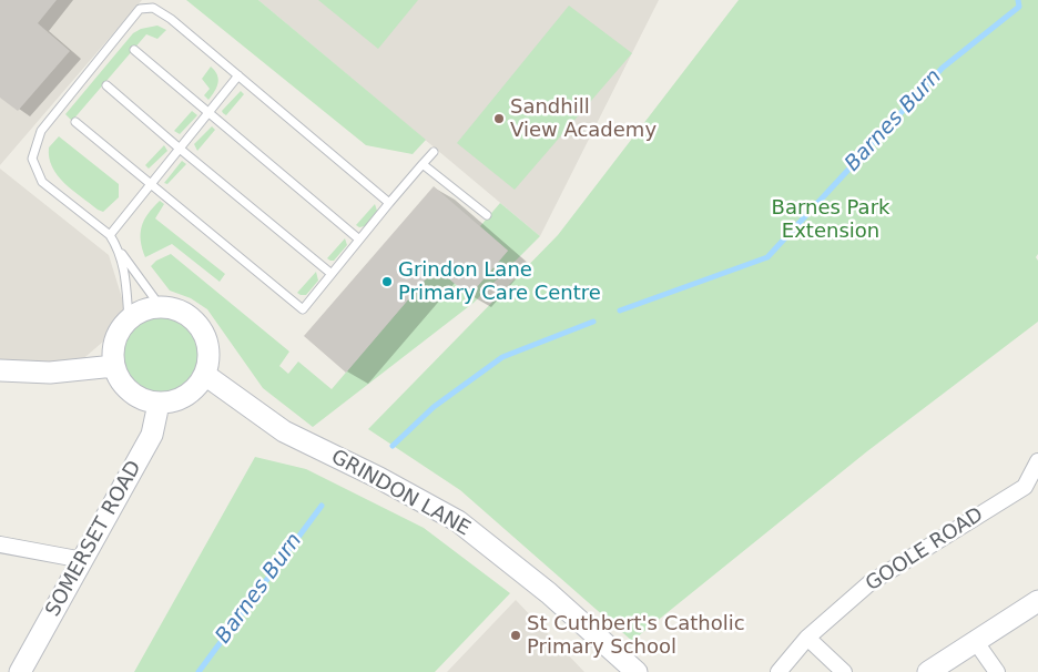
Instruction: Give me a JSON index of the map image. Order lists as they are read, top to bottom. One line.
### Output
{"streets":{"street":["GRINDON LANE","SOMERSET ROAD","GOOLE ROAD"]},"crossings":[["GRINDON LANE","SOMERSET ROAD"]],"water":["Barnes Burn"],"parks":["Barnes Park Extension"],"places":["Sandhill View Academy","Grindon Lane Primary Care Centre","St Cuthbert's Catholic Primary School"]}
